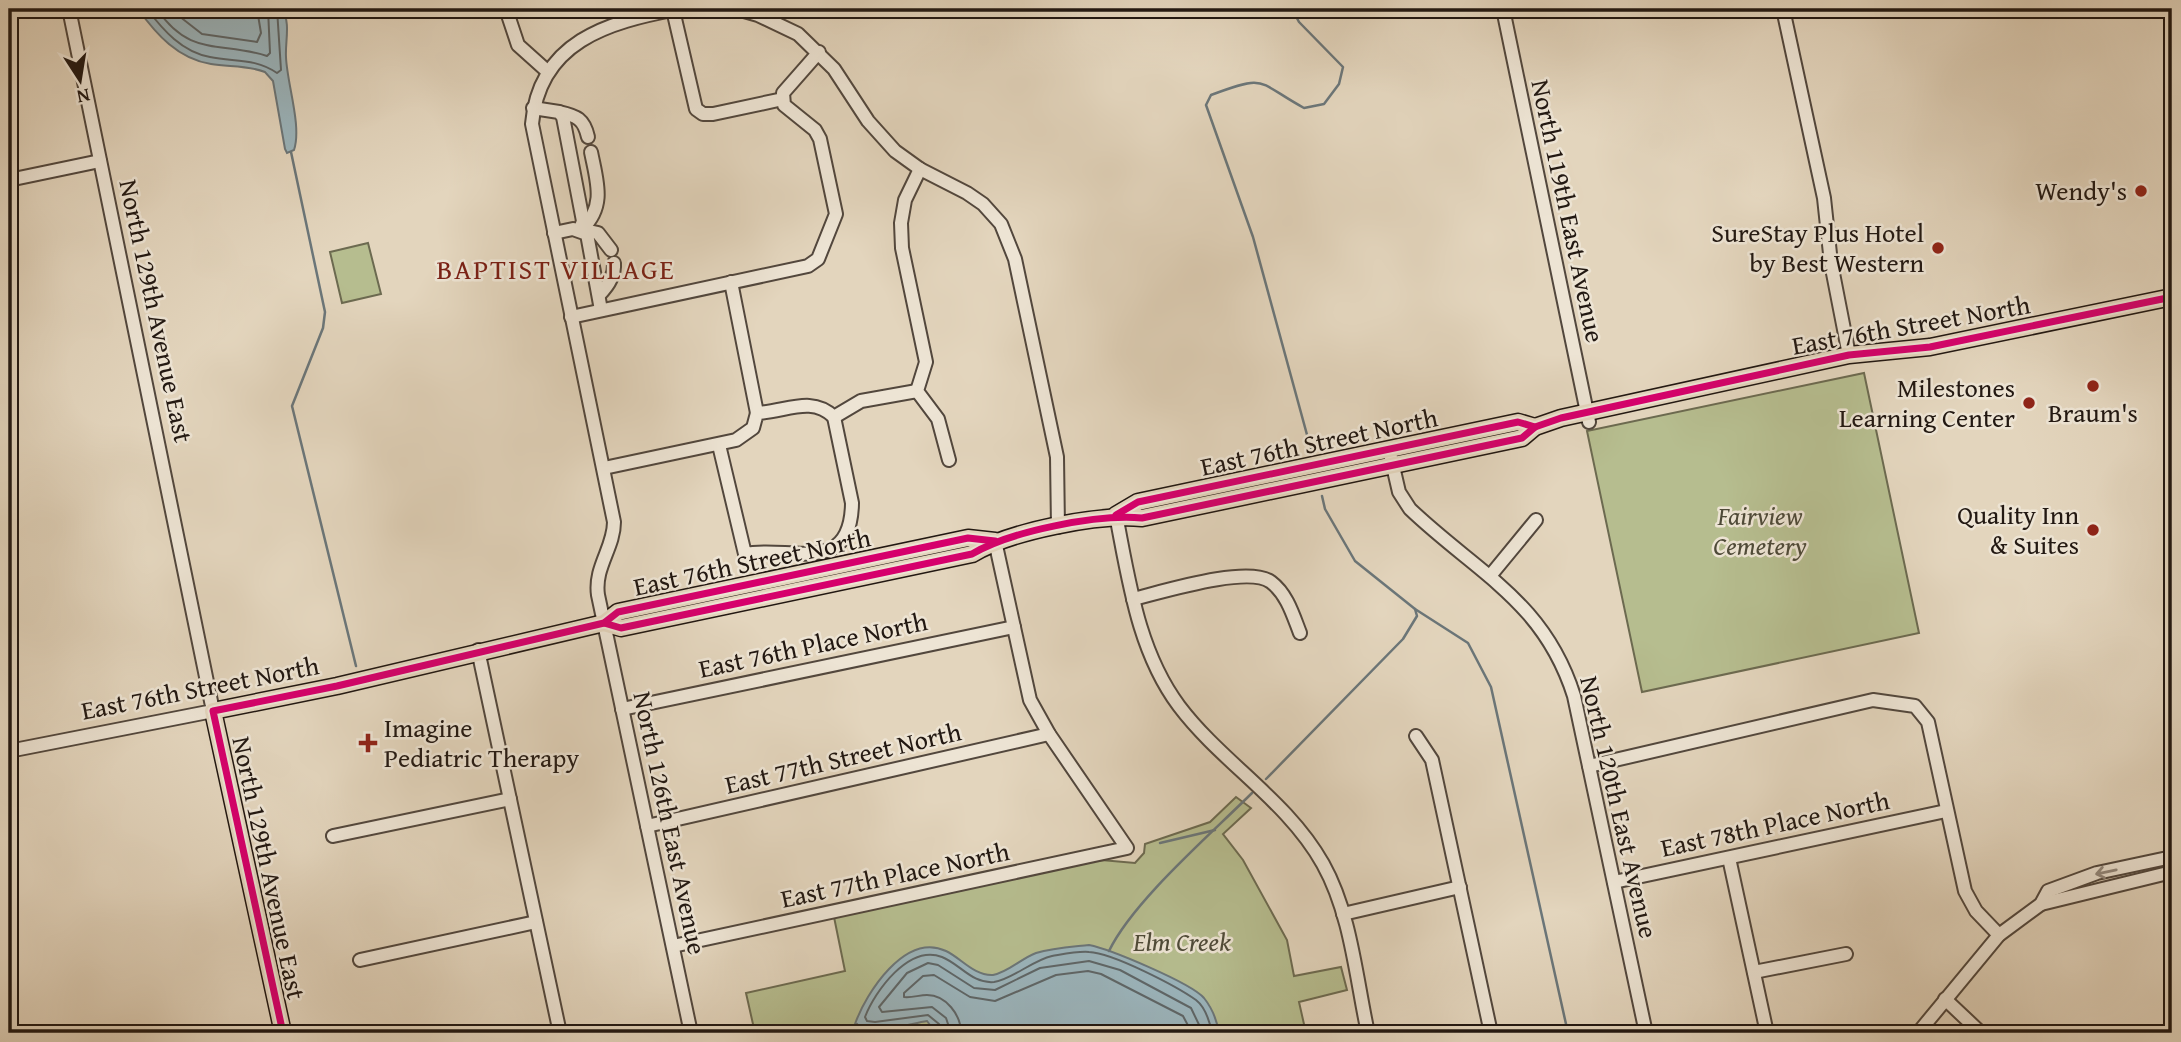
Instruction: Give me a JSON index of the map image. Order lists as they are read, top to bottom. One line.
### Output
{"streets":{"main road":["North 129th Avenue East","East 76th Street North"],"street":["North 119th East Avenue","East 76th Place North","East 77th Street North","North 120th East Avenue","North 126th East Avenue","East 78th Place North","East 77th Place North"]},"crossings":[["North 119th East Avenue","East 76th Street North"],["North 129th Avenue East","East 76th Street North"],["East 76th Street North","North 120th East Avenue"],["East 76th Street North","North 126th East Avenue"],["East 76th Place North","North 126th East Avenue"],["East 77th Street North","North 126th East Avenue"],["East 77th Street North","East 77th Place North"],["North 120th East Avenue","East 78th Place North"],["North 126th East Avenue","East 77th Place North"]],"districts":["BAPTIST VILLAGE"],"parks":["Fairview Cemetery","Elm Creek"],"places":{"other":["Wendy's","SureStay Plus Hotel by Best Western","Braum's","Milestones Learning Center","Quality Inn & Suites"],"health":["Imagine Pediatric Therapy"]},"north":"bottom"}
